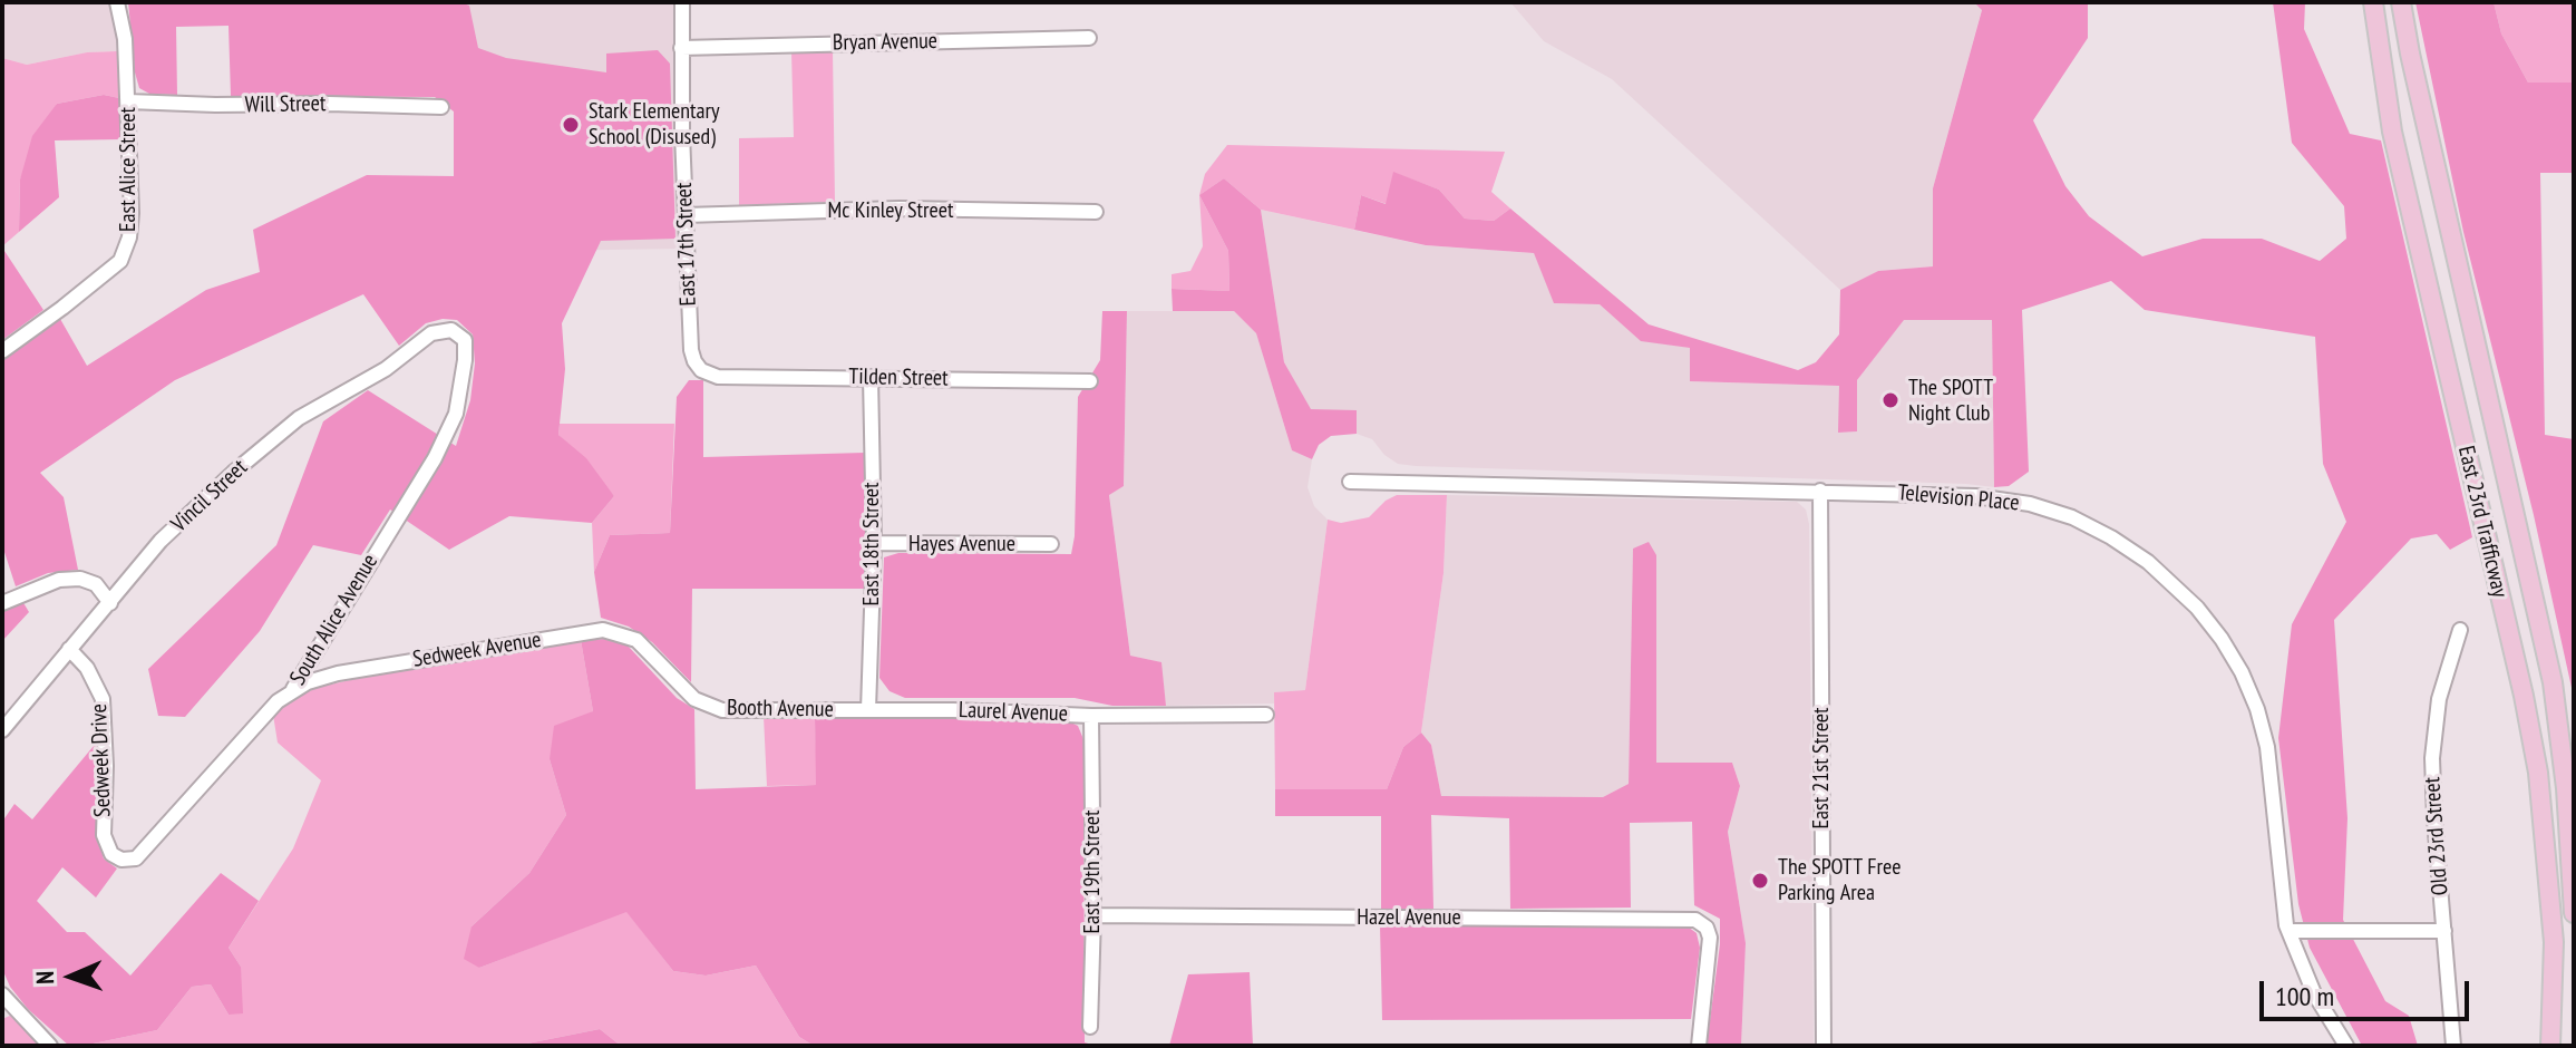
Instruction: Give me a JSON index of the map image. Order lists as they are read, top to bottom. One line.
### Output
{"streets":{"main road":["East 23rd Trafficway"],"street":["Bryan Avenue","Will Street","East Alice Street","Mc Kinley Street","East 17th Street","Tilden Street","Vincil Street","Television Place","East 18th Street","Hayes Avenue","South Alice Avenue","Sedweek Avenue","Booth Avenue","Laurel Avenue","Sedweek Drive","East 21st Street","Old 23rd Street","East 19th Street","Hazel Avenue"]},"crossings":[["Bryan Avenue","East 17th Street"],["Will Street","East Alice Street"],["Mc Kinley Street","East 17th Street"],["East 17th Street","Tilden Street"],["Tilden Street","East 18th Street"],["Vincil Street","South Alice Avenue"],["Vincil Street","Sedweek Drive"],["Television Place","East 21st Street"],["East 18th Street","Hayes Avenue"],["East 18th Street","Booth Avenue"],["East 18th Street","Laurel Avenue"],["South Alice Avenue","Sedweek Avenue"],["South Alice Avenue","Sedweek Drive"],["Sedweek Avenue","Booth Avenue"],["Booth Avenue","Laurel Avenue"],["Laurel Avenue","East 19th Street"],["East 19th Street","Hazel Avenue"]],"places":["Stark Elementary School (Disused)","The SPOTT Night Club","The SPOTT Free Parking Area"],"scale_bar":"100 m","north":"left"}
